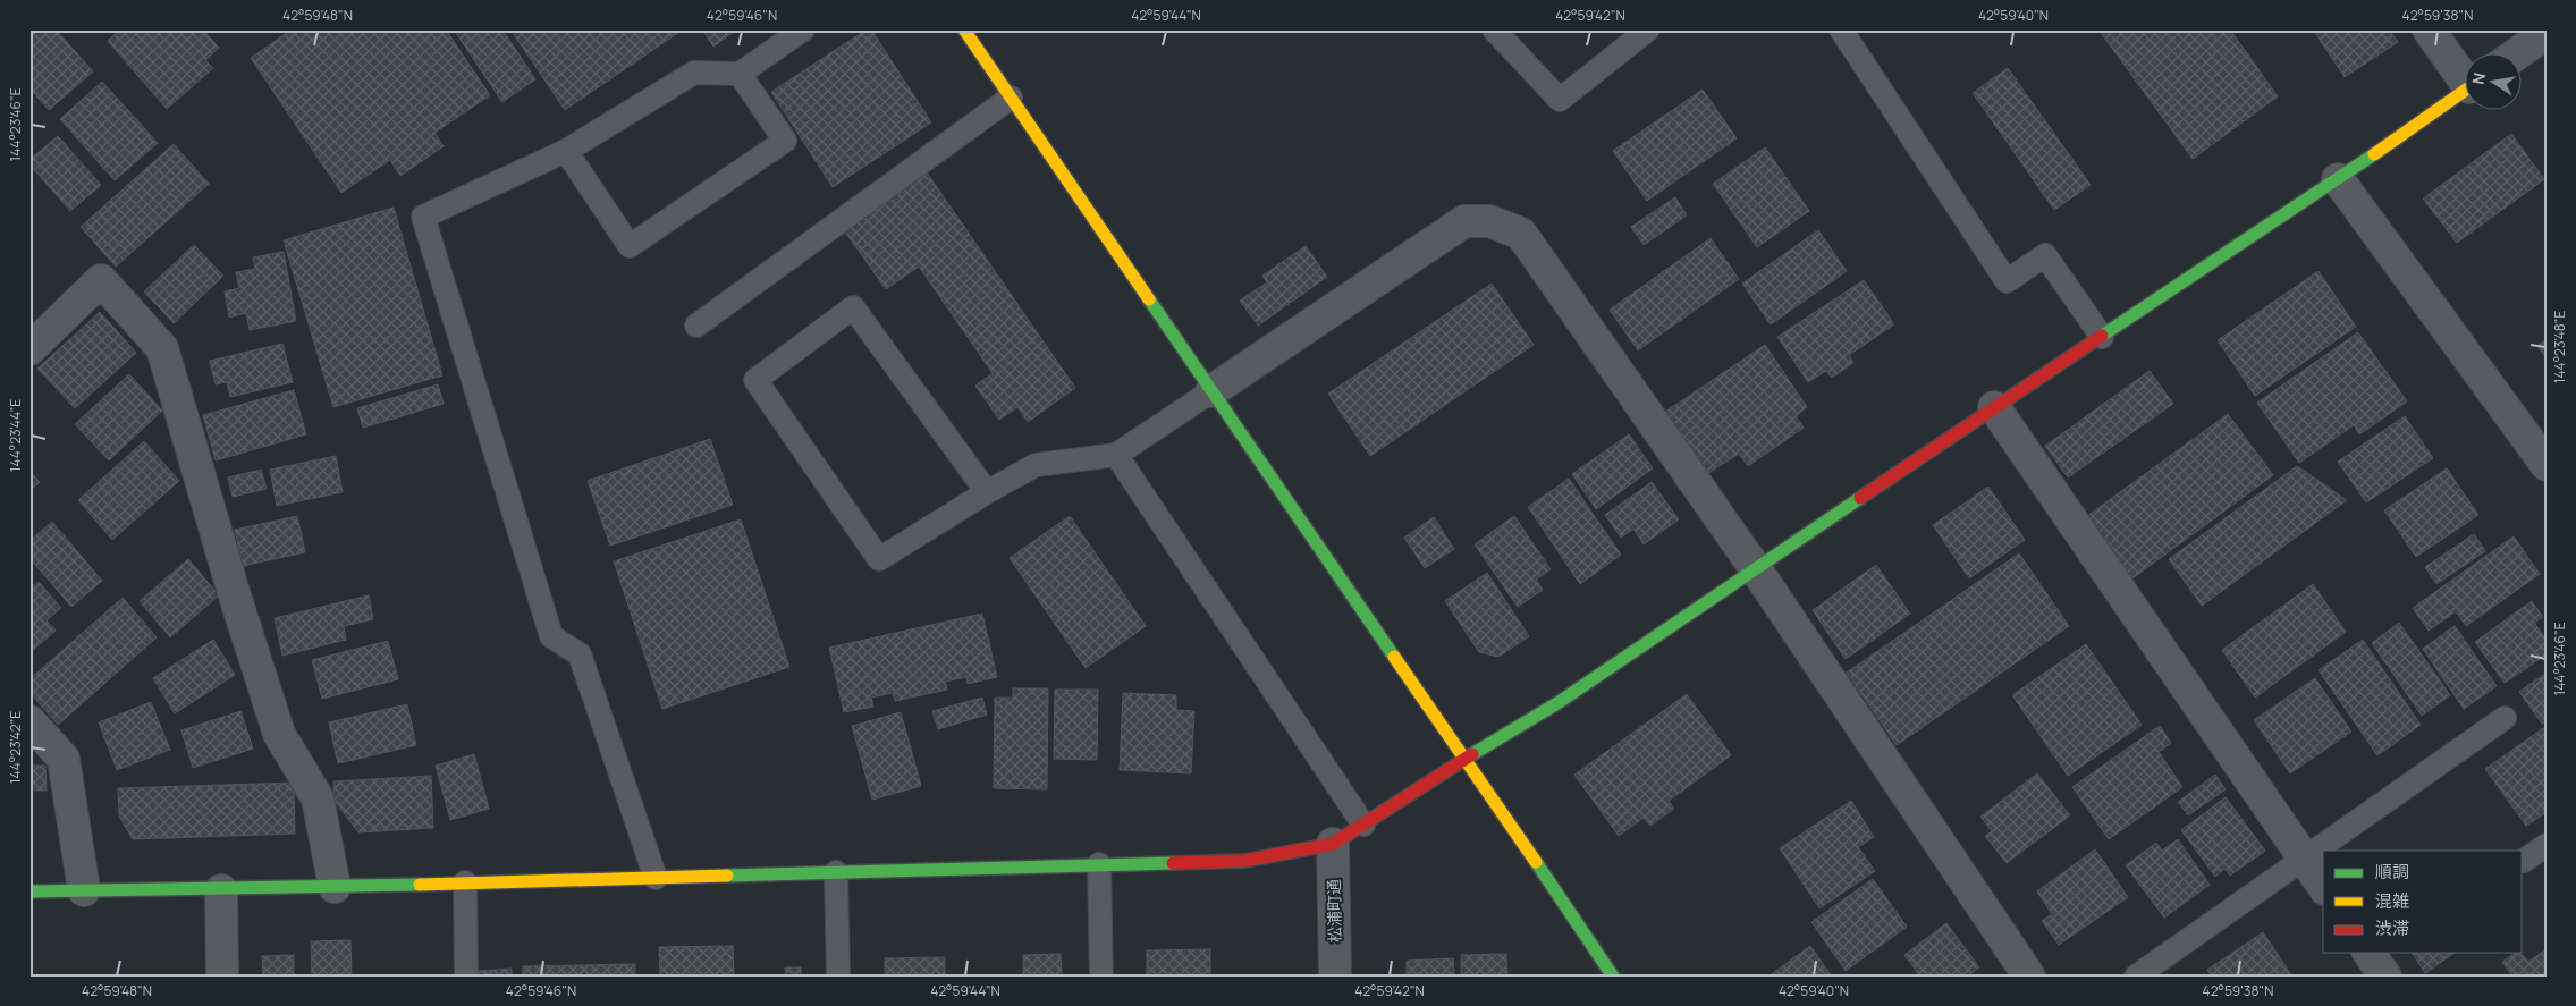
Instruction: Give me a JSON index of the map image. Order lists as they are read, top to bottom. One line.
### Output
{"streets":{"street":["松浦町通"]},"legend":["順調","混雑","渋滞"],"north":"left","coordinates":["42°59'48\"N","42°59'46\"N","42°59'44\"N","42°59'42\"N","42°59'40\"N","42°59'38\"N","144°23'46\"E","144°23'48\"E","144°23'44\"E","144°23'42\"E"]}
